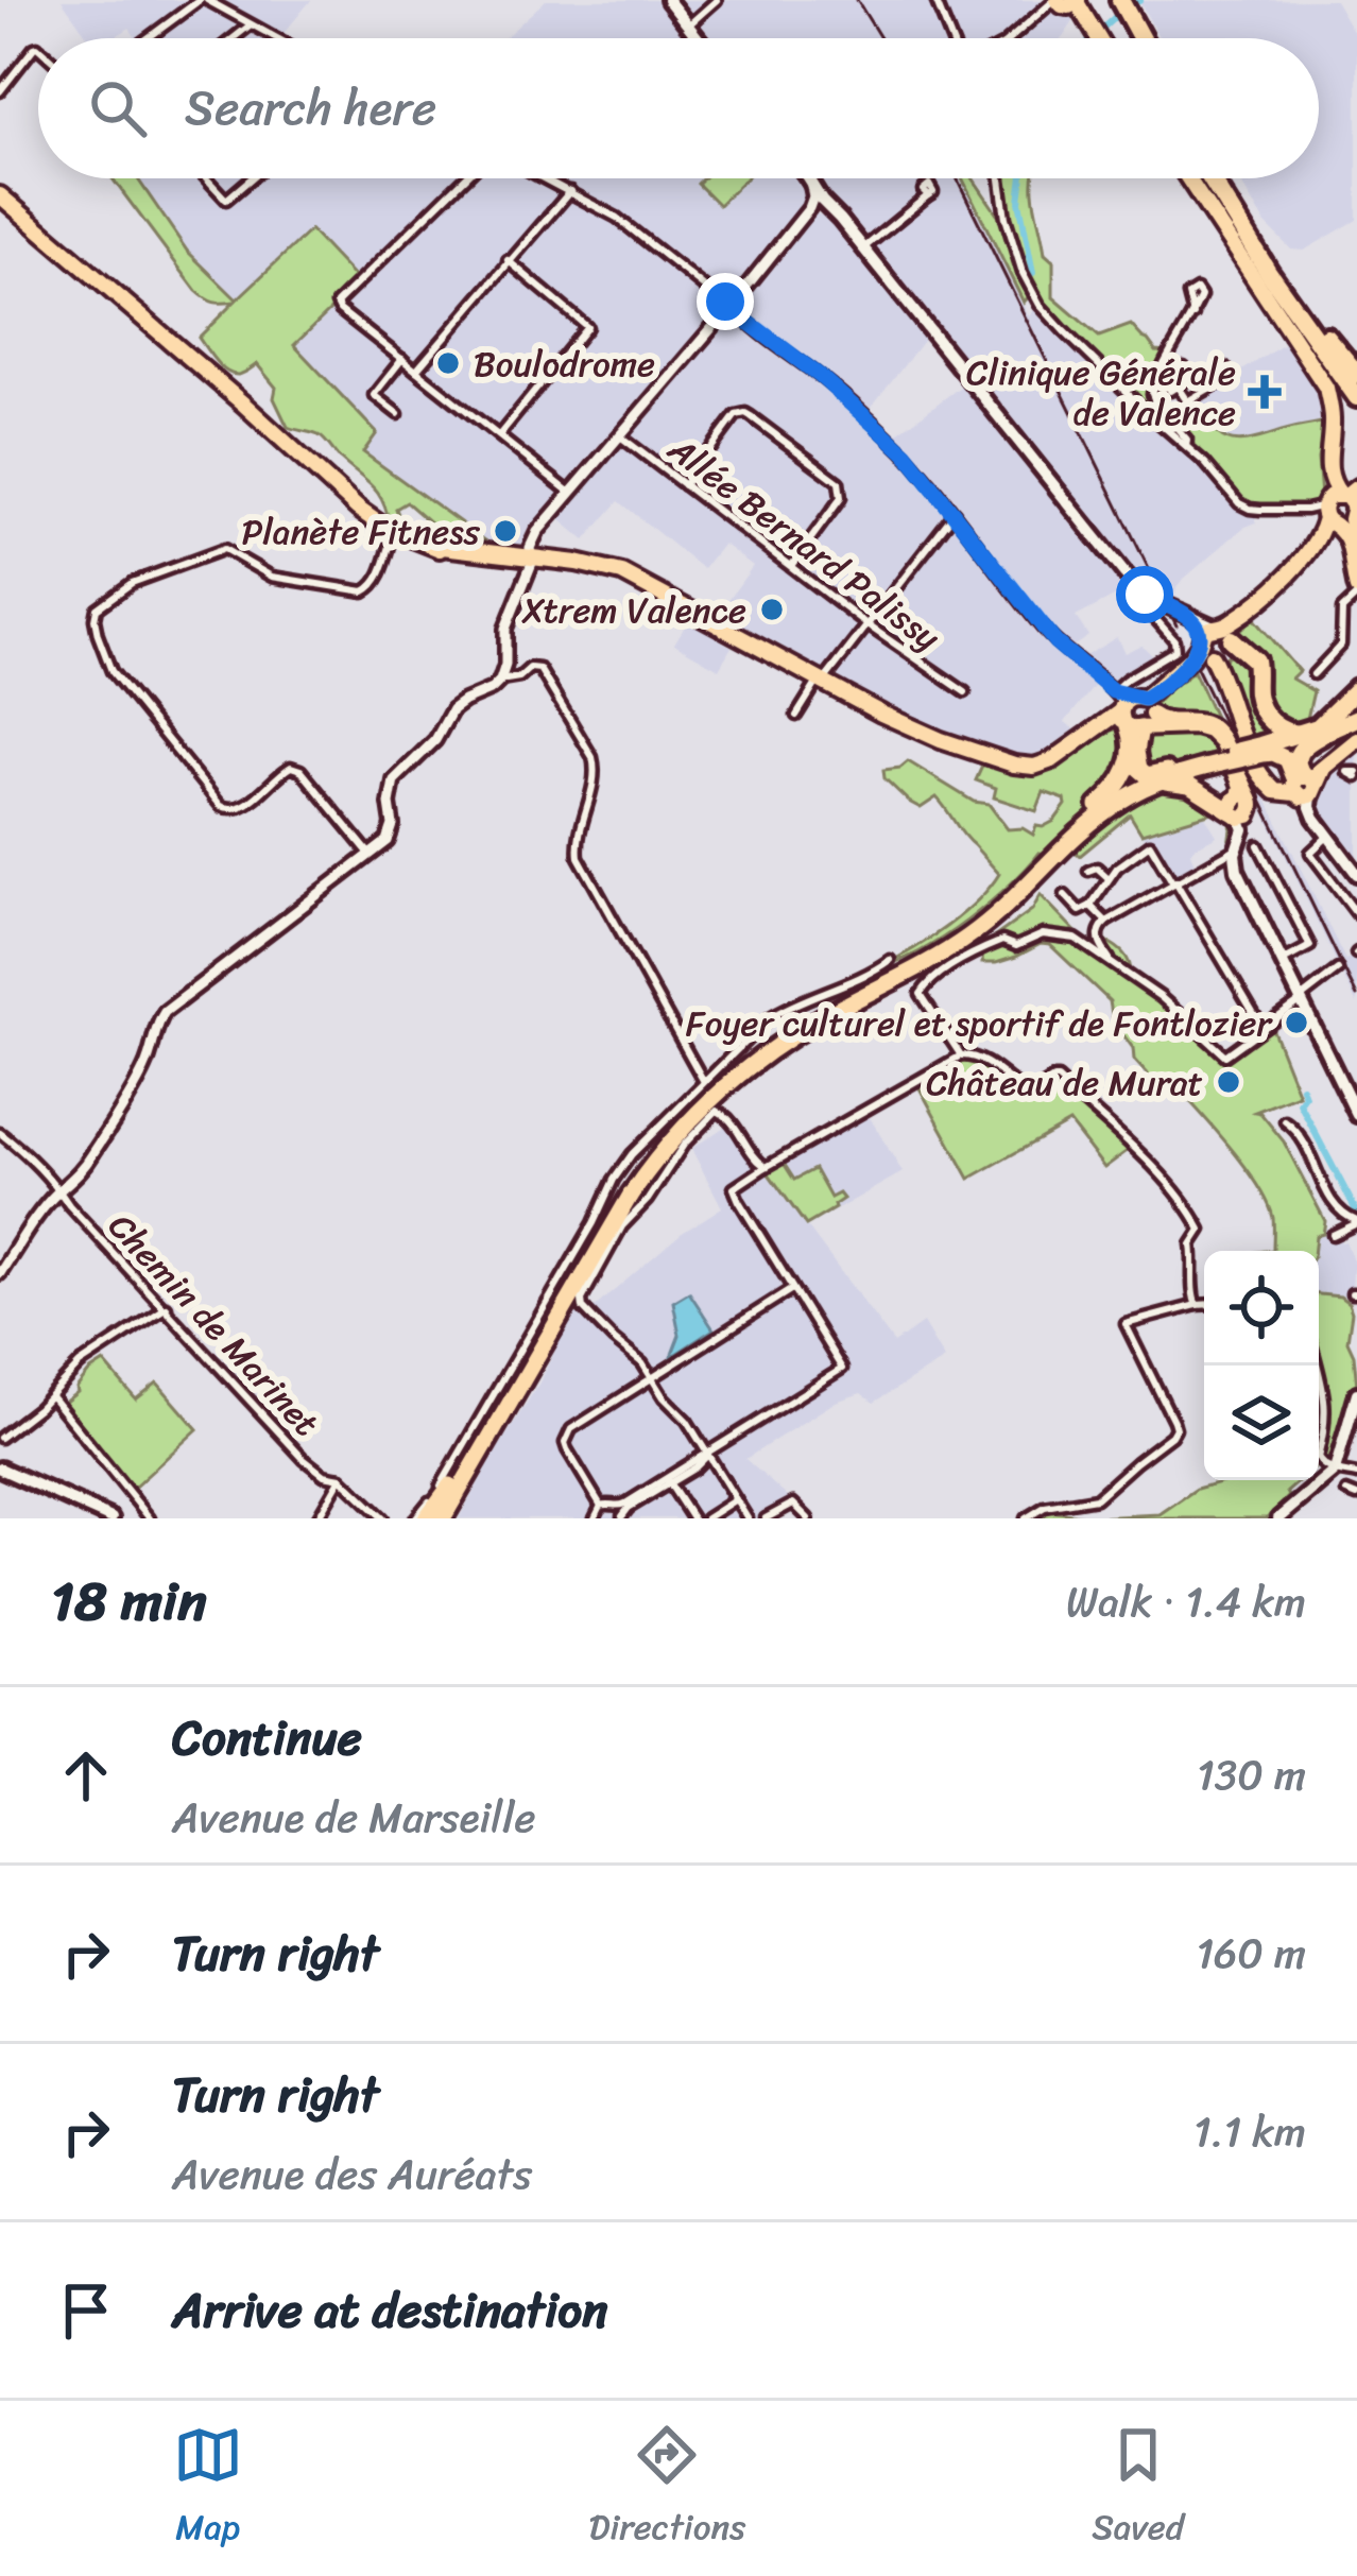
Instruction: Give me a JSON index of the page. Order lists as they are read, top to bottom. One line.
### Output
{"streets":{"street":["Allée Bernard Palissy","Chemin de Marinet"]},"places":{"other":["Boulodrome","Planète Fitness","Xtrem Valence","Foyer culturel et sportif de Fontlozier","Château de Murat"],"health":["Clinique Générale de Valence"]},"page":{"search":"Search here","heading":["18 min","Walk · 1.4 km"],"list":[["Continue","Avenue de Marseille","130 m"],["Turn right","160 m"],["Turn right","Avenue des Auréats","1.1 km"],"Arrive at destination"],"nav":["Map","Directions","Saved"]}}
